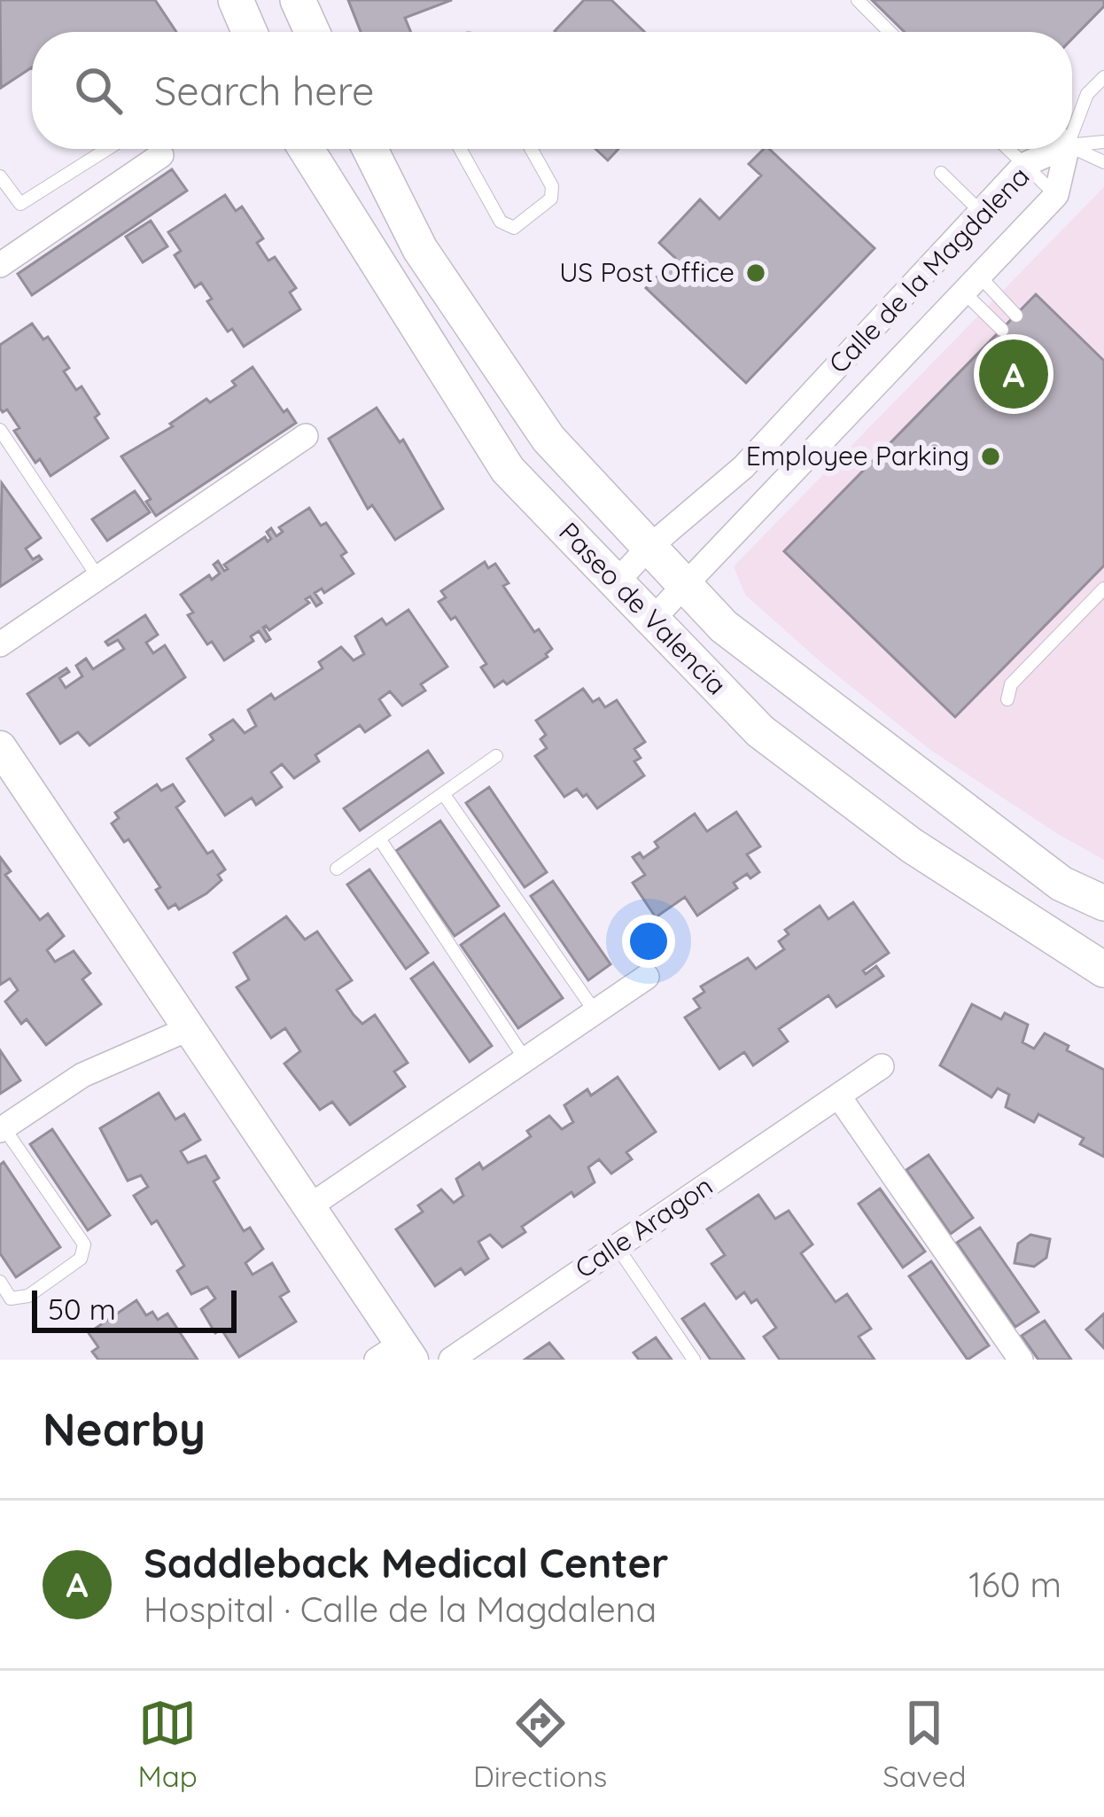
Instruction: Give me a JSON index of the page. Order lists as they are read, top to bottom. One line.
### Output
{"streets":{"main road":["Paseo de Valencia"],"street":["Calle de la Magdalena","Calle Aragon"]},"crossings":[["Calle de la Magdalena","Paseo de Valencia"]],"places":["US Post Office","Employee Parking"],"scale_bar":"50 m","page":{"search":"Search here","pins":"A","scale":"50 m","heading":"Nearby","list":[{"mark":"A","name":"Saddleback Medical Center","note":"Hospital · Calle de la Magdalena","value":"160 m"}],"nav":["Map","Directions","Saved"]}}
